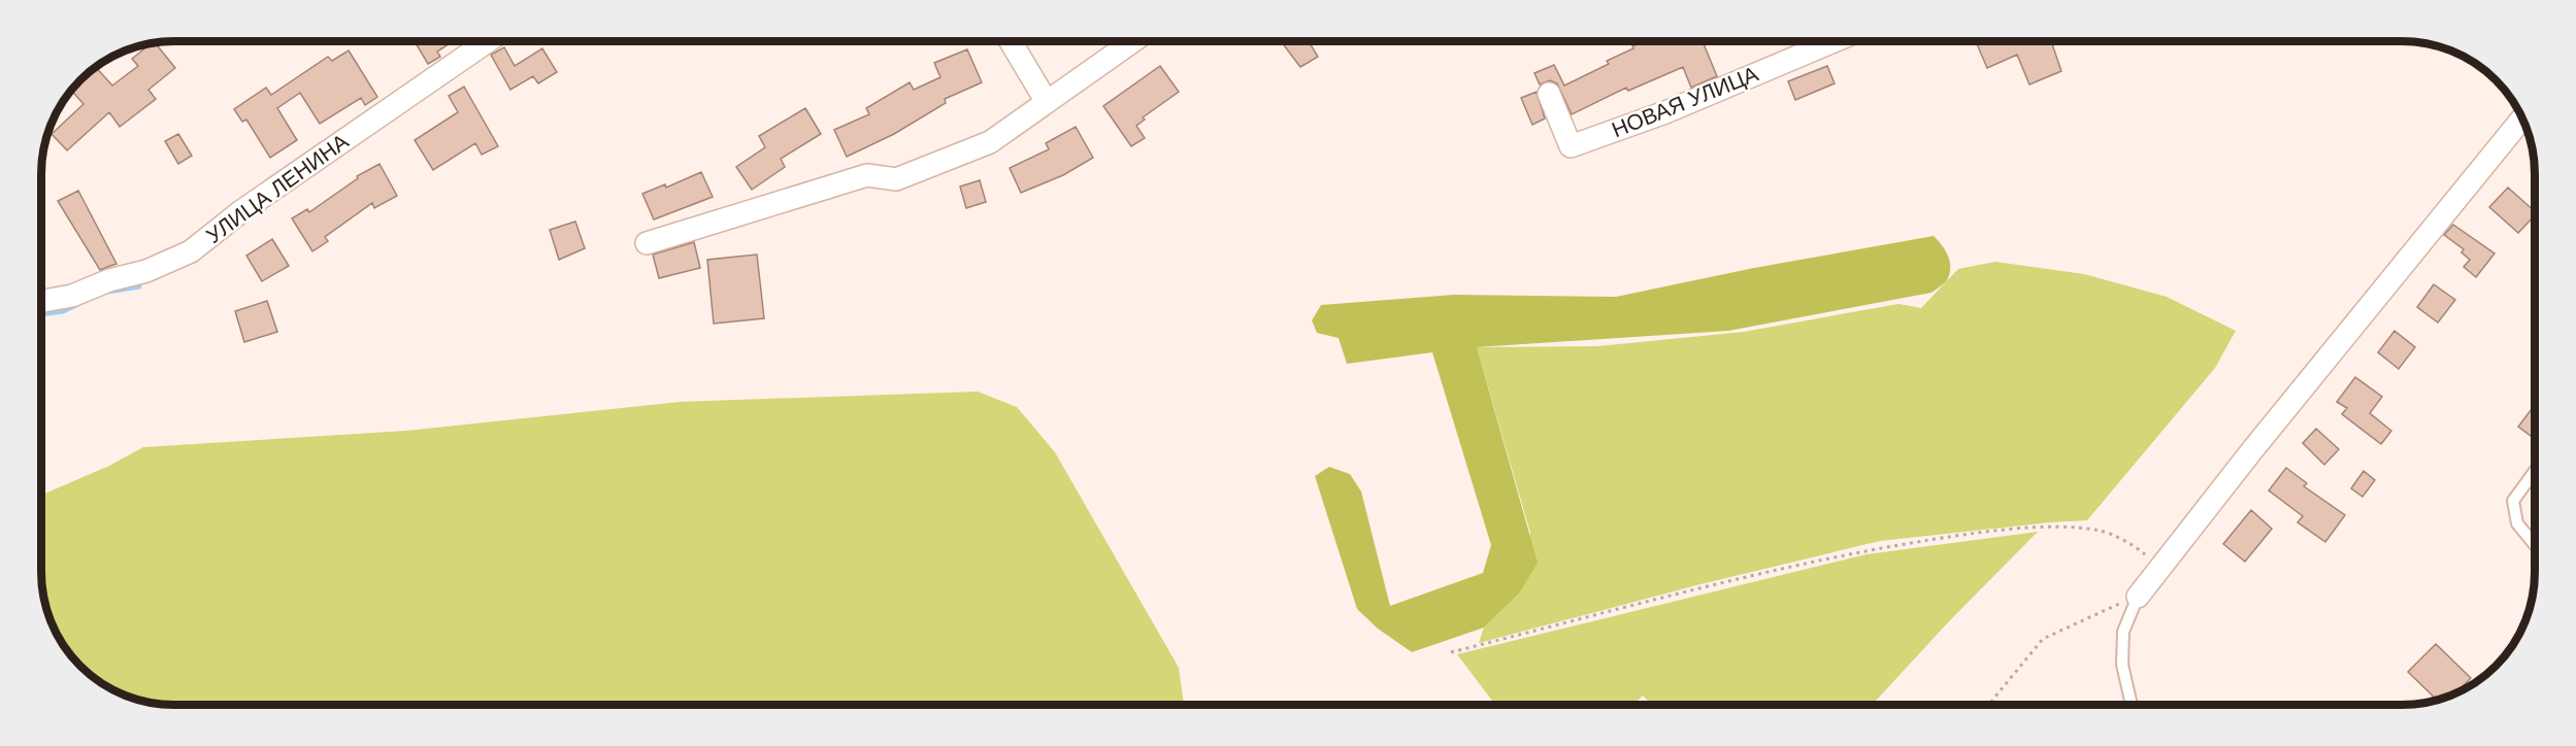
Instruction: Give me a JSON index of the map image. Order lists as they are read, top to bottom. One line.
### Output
{"streets":{"street":["НОВАЯ УЛИЦА","УЛИЦА ЛЕНИНА"]}}
